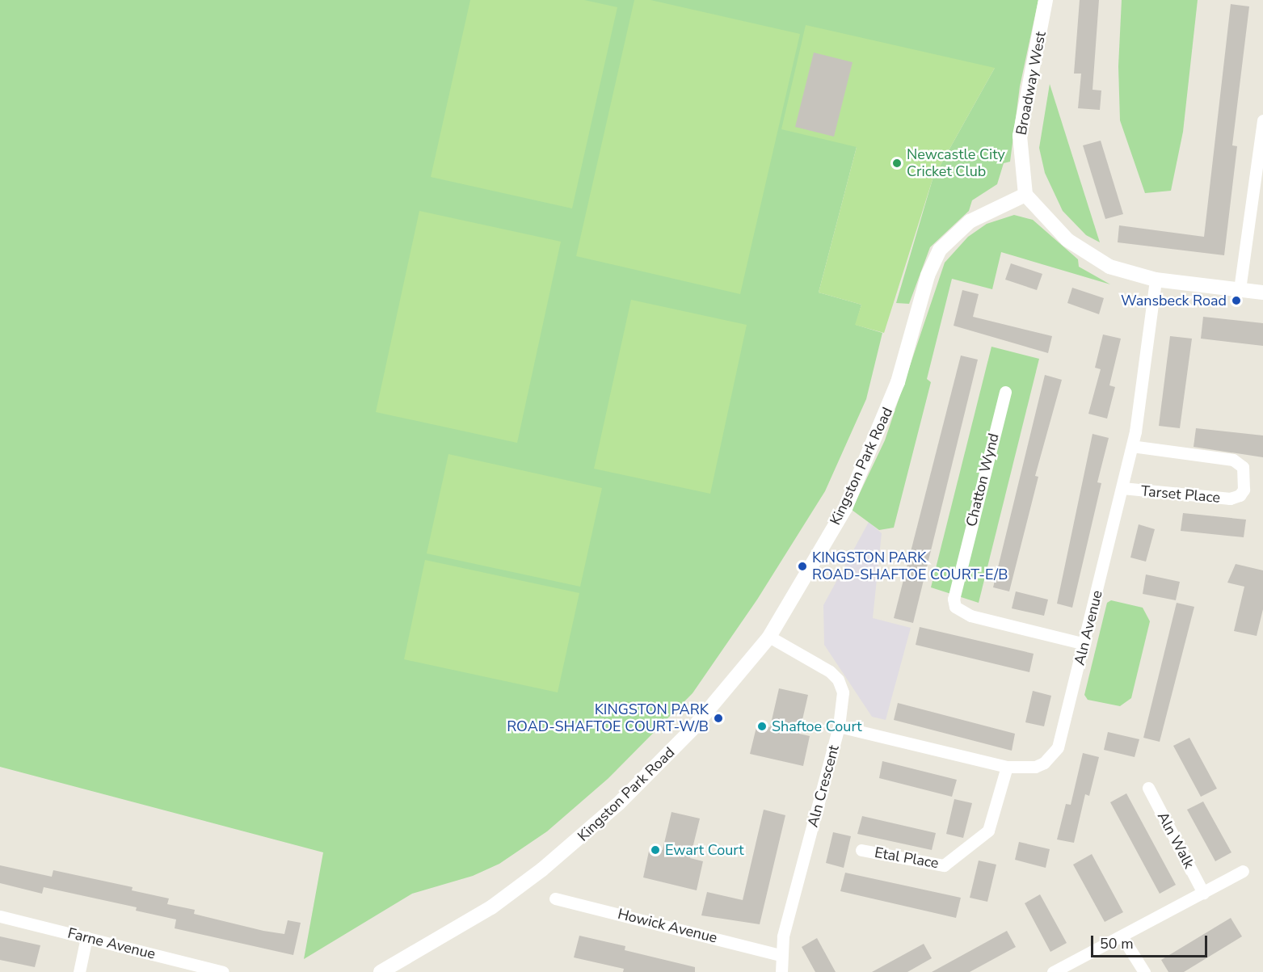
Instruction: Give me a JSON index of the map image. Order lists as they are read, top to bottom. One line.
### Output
{"streets":{"street":["Broadway West","Kingston Park Road","Chatton Wynd","Tarset Place","Aln Avenue","Aln Crescent","Aln Walk","Etal Place","Howick Avenue","Farne Avenue"]},"crossings":[["Broadway West","Kingston Park Road"],["Kingston Park Road","Aln Crescent"],["Chatton Wynd","Aln Avenue"],["Tarset Place","Aln Avenue"],["Aln Avenue","Aln Crescent"],["Aln Avenue","Etal Place"],["Aln Crescent","Howick Avenue"]],"places":["Newcastle City Cricket Club","Wansbeck Road","KINGSTON PARK ROAD-SHAFTOE COURT-E/B","KINGSTON PARK ROAD-SHAFTOE COURT-W/B","Shaftoe Court","Ewart Court"],"scale_bar":"50 m"}
